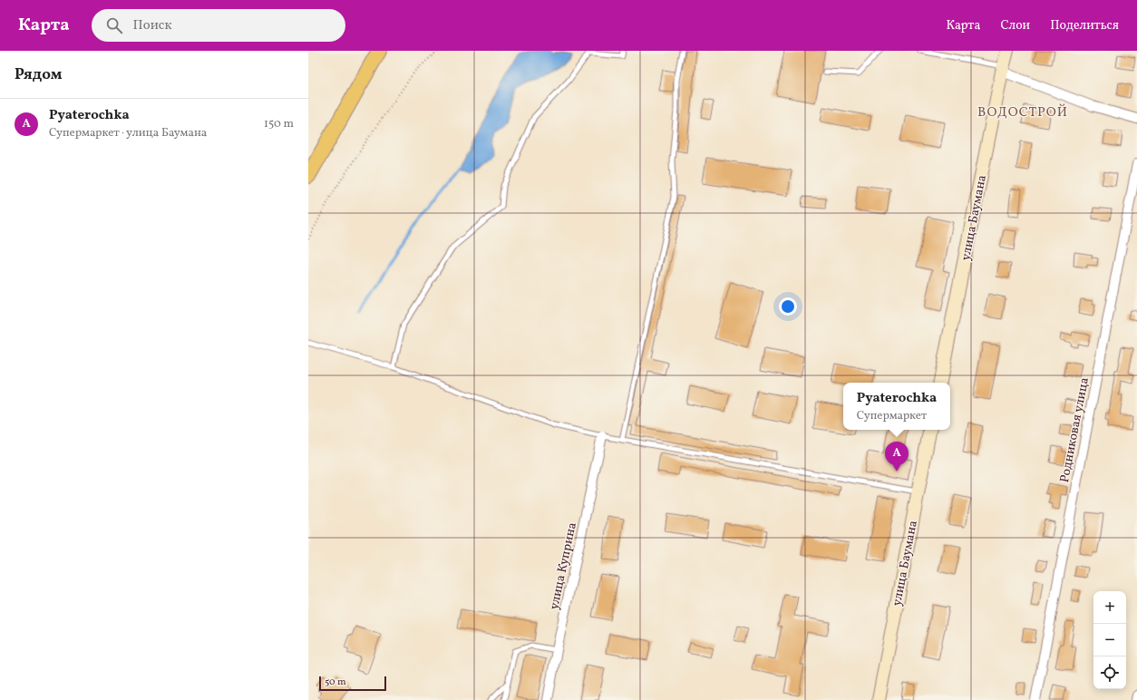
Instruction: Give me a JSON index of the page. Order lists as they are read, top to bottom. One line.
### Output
{"streets":{"street":["улица Баумана","Родниковая улица","улица Куприна"]},"districts":["ВОДОСТРОЙ"],"scale_bar":"50 m","page":{"header":"Карта","search":"Поиск","nav":["Карта","Слои","Поделиться"],"heading":"Рядом","list":[{"mark":"A","name":"Pyaterochka","note":"Супермаркет · улица Баумана","value":"150 m"}],"popup":["Pyaterochka","Супермаркет"],"pins":"A","map_buttons":["+","−"],"scale":"50 m"}}
